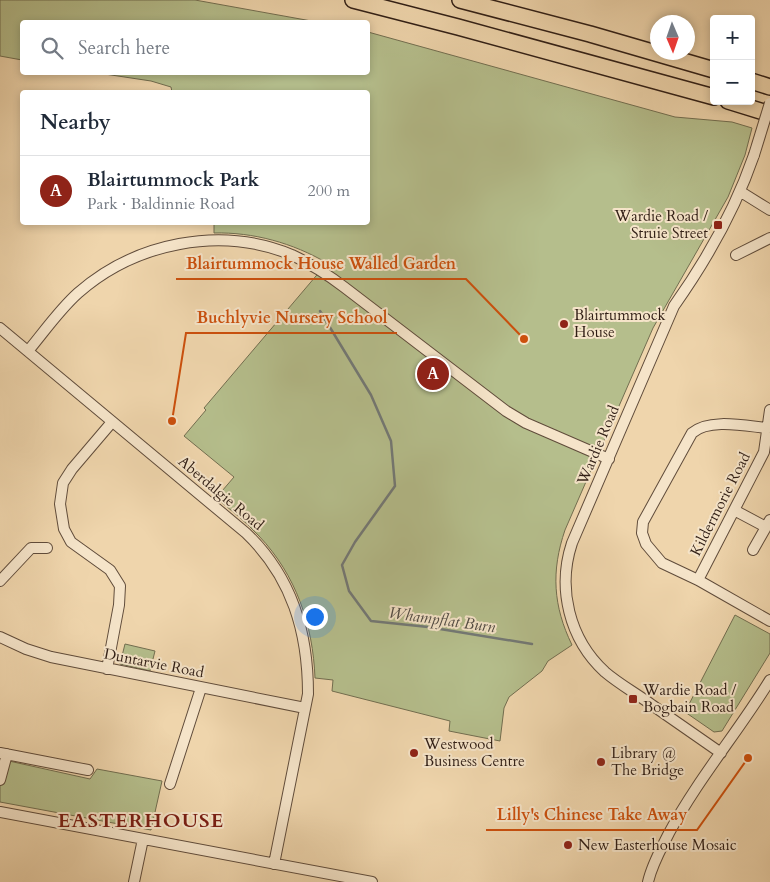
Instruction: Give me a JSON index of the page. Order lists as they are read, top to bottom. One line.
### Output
{"streets":{"street":["Wardie Road","Aberdalgie Road","Kildermorie Road","Duntarvie Road"]},"crossings":[["Aberdalgie Road","Duntarvie Road"]],"districts":["EASTERHOUSE"],"water":["Whampflat Burn"],"places":{"transit":["Wardie Road / Struie Street","Wardie Road / Bogbain Road"],"other":["Blairtummock House","Blairtummock House Walled Garden","Buchlyvie Nursery School","Westwood Business Centre","Lilly's Chinese Take Away","Library @ The Bridge","New Easterhouse Mosaic"]},"north":"bottom","page":{"map_buttons":["+","−"],"search":"Search here","heading":"Nearby","list":[{"mark":"A","name":"Blairtummock Park","note":"Park · Baldinnie Road","value":"200 m"}],"pins":"A"}}
